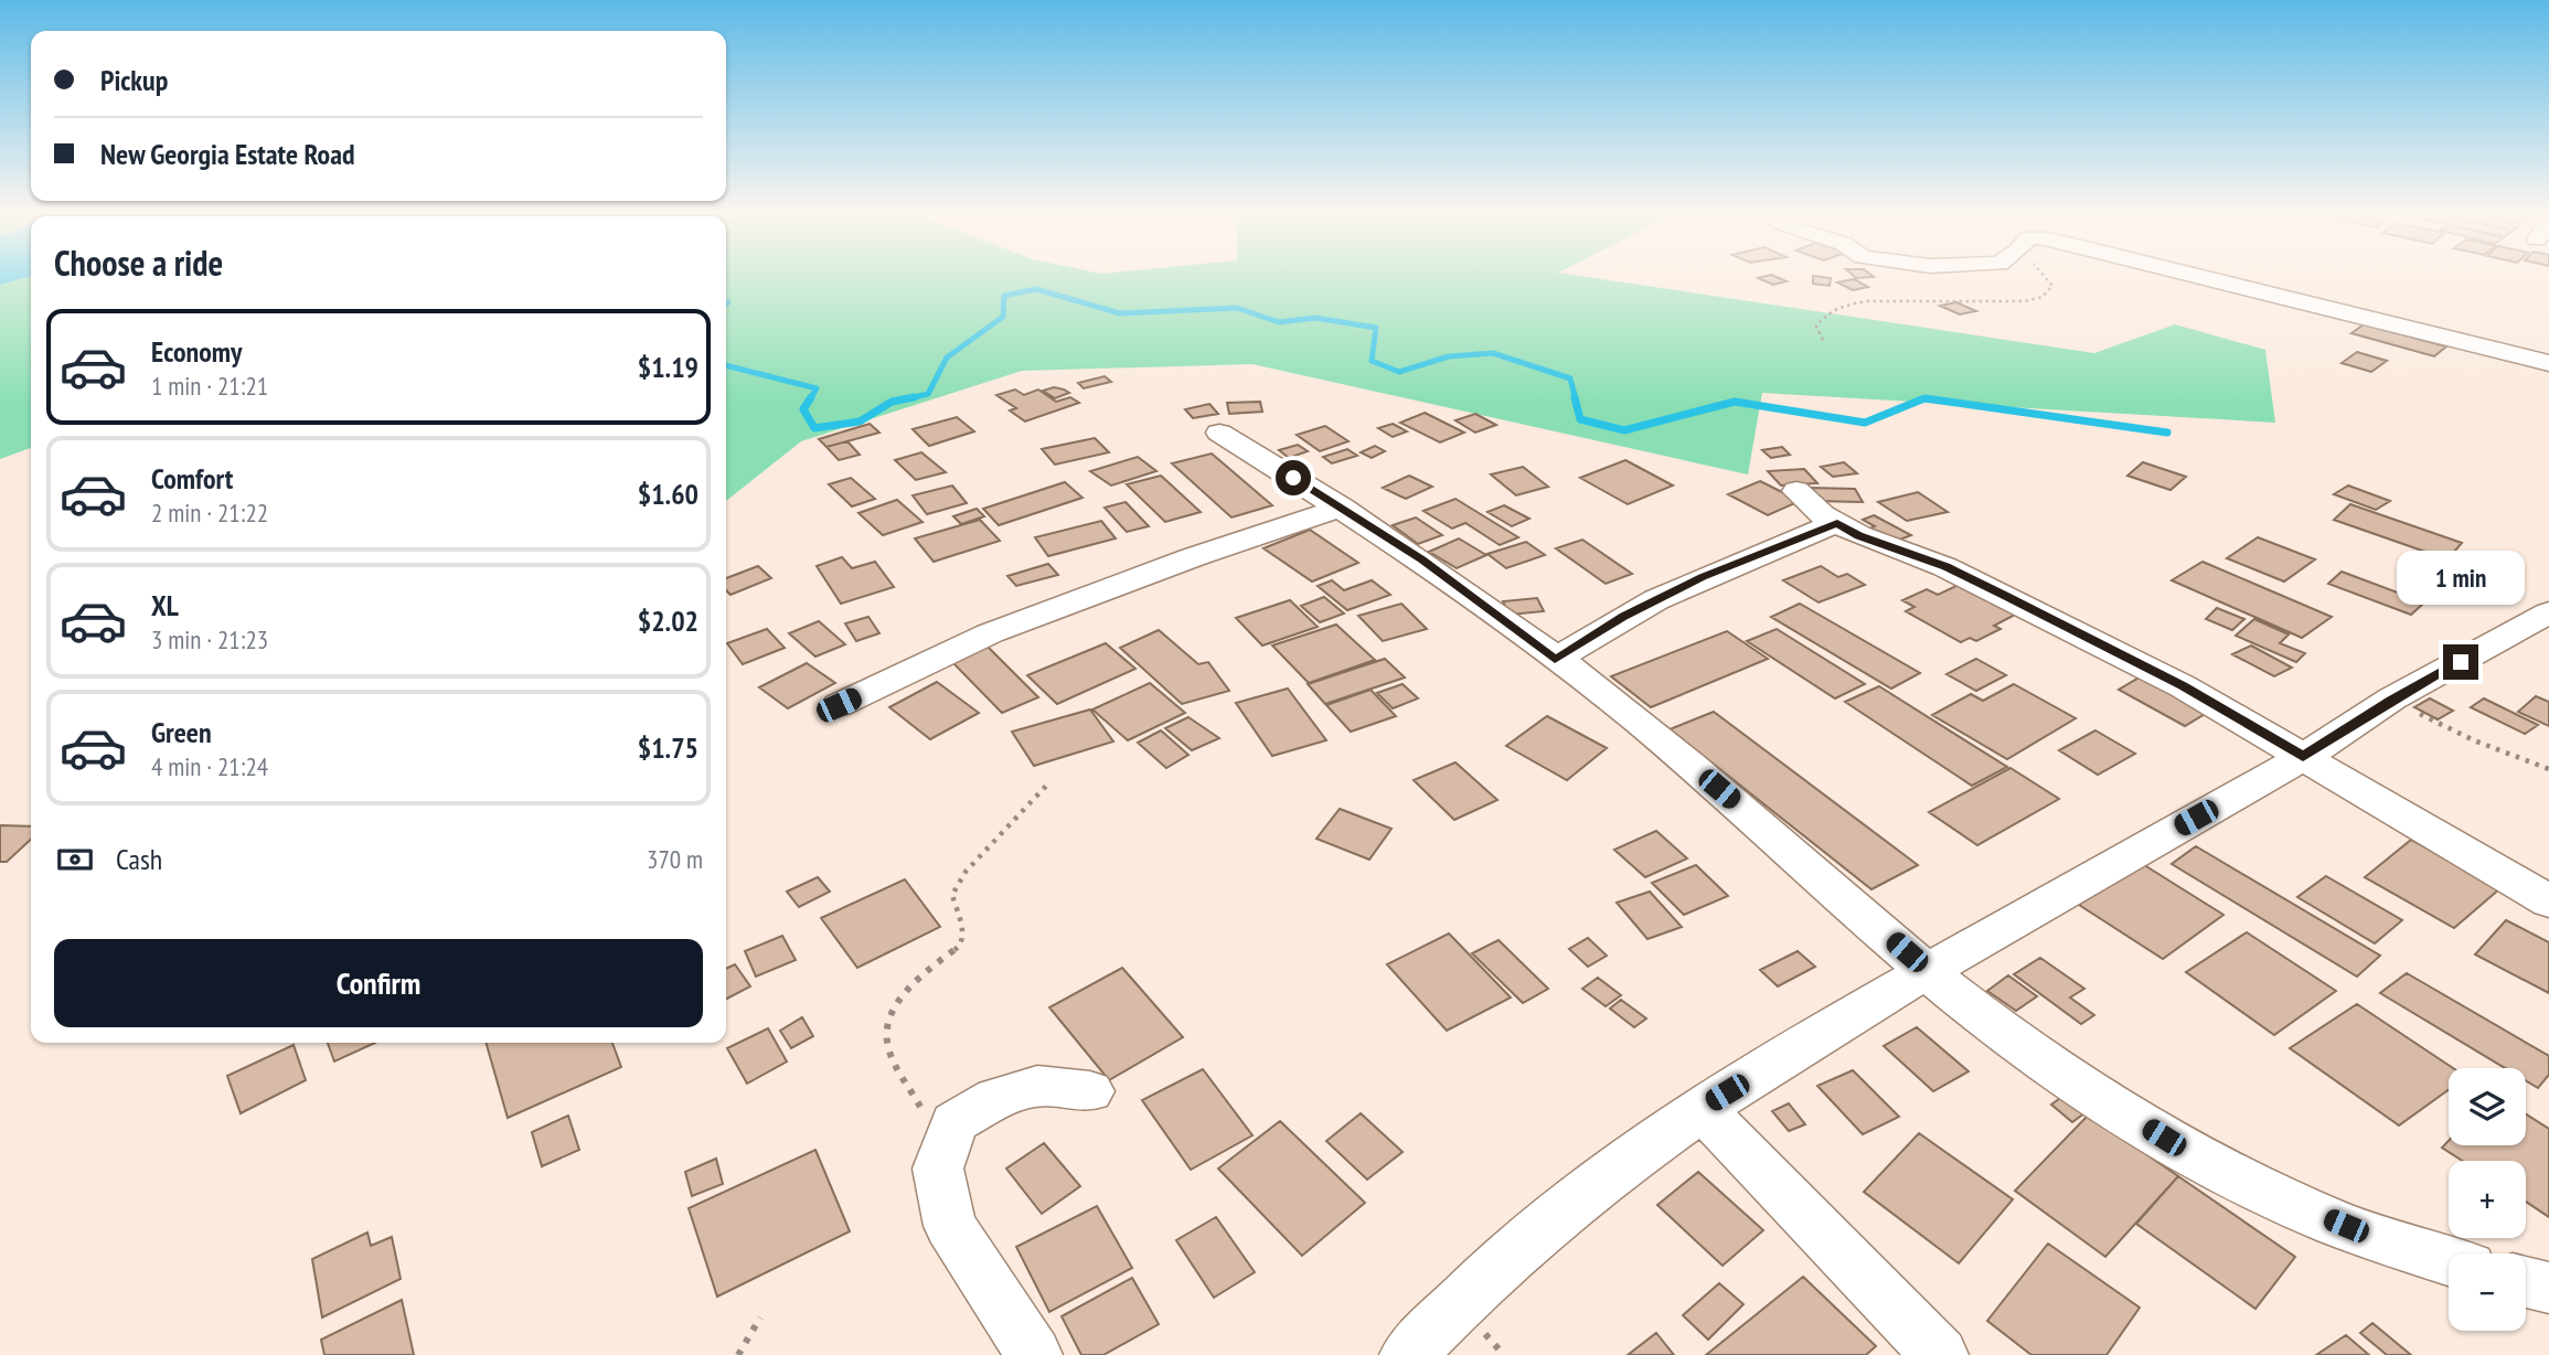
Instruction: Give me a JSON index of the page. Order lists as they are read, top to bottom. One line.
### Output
{"page":{"banner":["Pickup","New Georgia Estate Road"],"heading":"Choose a ride","list":[{"name":"Economy","note":"1 min · 21:21","value":"$1.19"},{"name":"Comfort","note":"2 min · 21:22","value":"$1.60"},{"name":"XL","note":"3 min · 21:23","value":"$2.02"},{"name":"Green","note":"4 min · 21:24","value":"$1.75"}],"bubble":"1 min","pay":["Cash","370 m"],"buttons":"Confirm","map_buttons":["+","−"]}}
